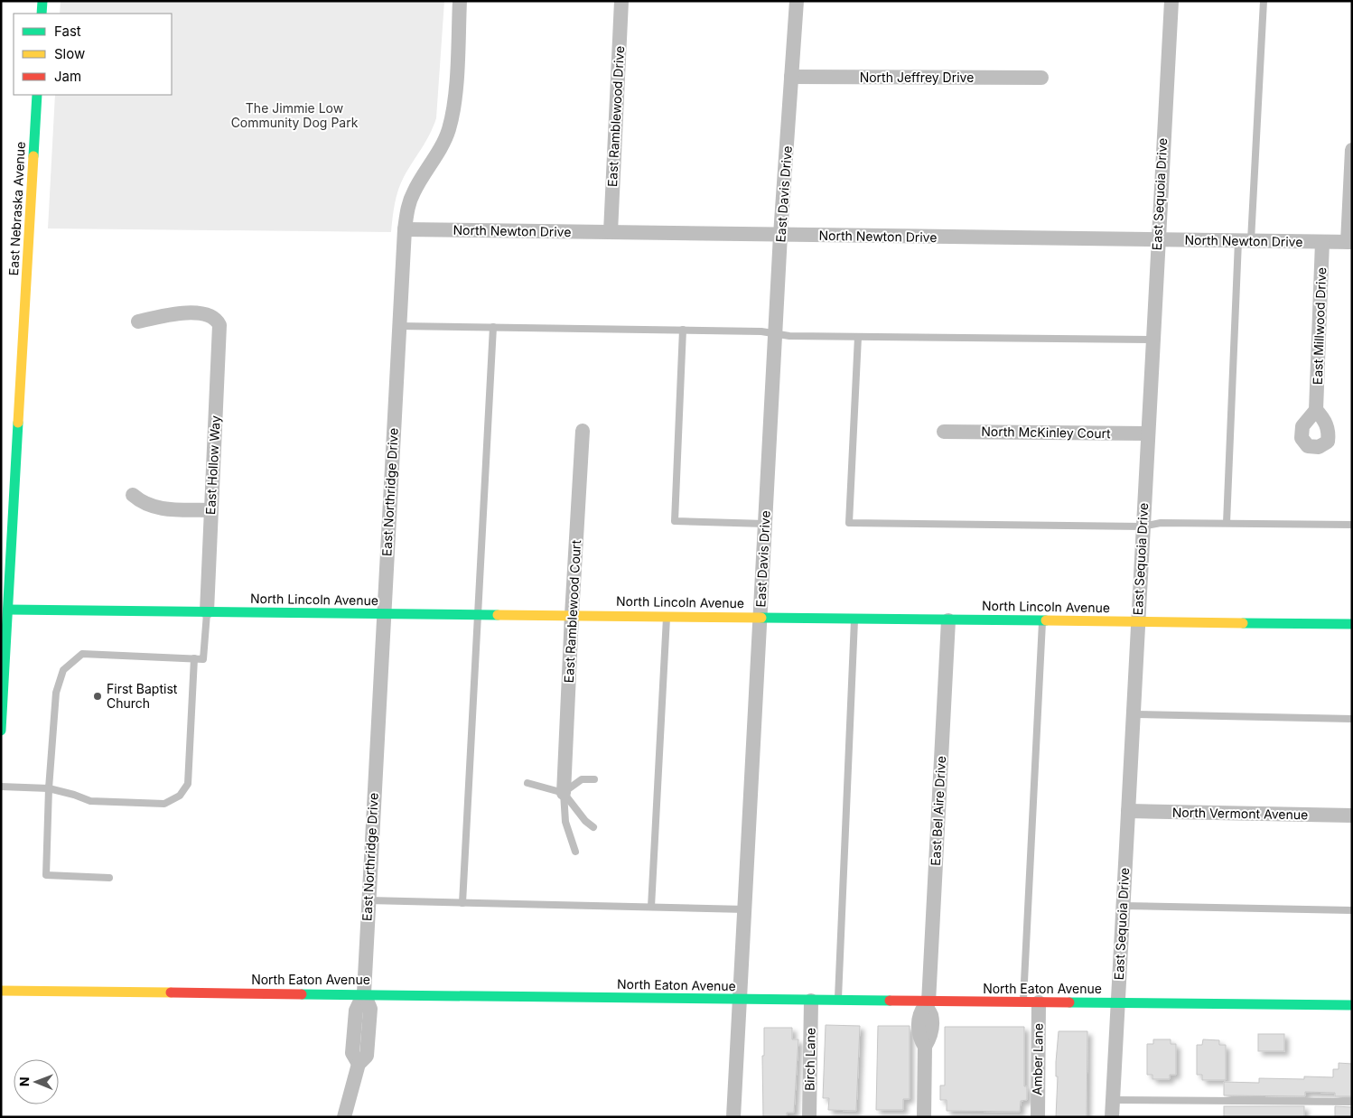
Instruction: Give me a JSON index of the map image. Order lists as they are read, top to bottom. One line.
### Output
{"streets":{"street":["North Jeffrey Drive","East Ramblewood Drive","East Davis Drive","East Sequoia Drive","East Nebraska Avenue","North Newton Drive","East Millwood Drive","North McKinley Court","East Hollow Way","East Northridge Drive","North Lincoln Avenue","East Ramblewood Court","East Bel Aire Drive","North Vermont Avenue","North Eaton Avenue","Birch Lane","Amber Lane"]},"crossings":[["North Jeffrey Drive","East Davis Drive"],["East Ramblewood Drive","North Newton Drive"],["East Davis Drive","North Newton Drive"],["East Davis Drive","North Lincoln Avenue"],["East Davis Drive","North Eaton Avenue"],["East Sequoia Drive","North Newton Drive"],["East Sequoia Drive","North McKinley Court"],["East Sequoia Drive","North Lincoln Avenue"],["East Sequoia Drive","North Vermont Avenue"],["East Sequoia Drive","North Eaton Avenue"],["East Nebraska Avenue","North Lincoln Avenue"],["North Newton Drive","East Millwood Drive"],["North Newton Drive","East Northridge Drive"],["East Hollow Way","North Lincoln Avenue"],["East Northridge Drive","North Lincoln Avenue"],["East Northridge Drive","North Eaton Avenue"],["North Lincoln Avenue","East Ramblewood Court"],["North Lincoln Avenue","East Bel Aire Drive"],["East Bel Aire Drive","North Eaton Avenue"],["North Eaton Avenue","Birch Lane"],["North Eaton Avenue","Amber Lane"]],"parks":["The Jimmie Low Community Dog Park"],"places":["First Baptist Church"],"legend":["Fast","Slow","Jam"],"north":"left"}
